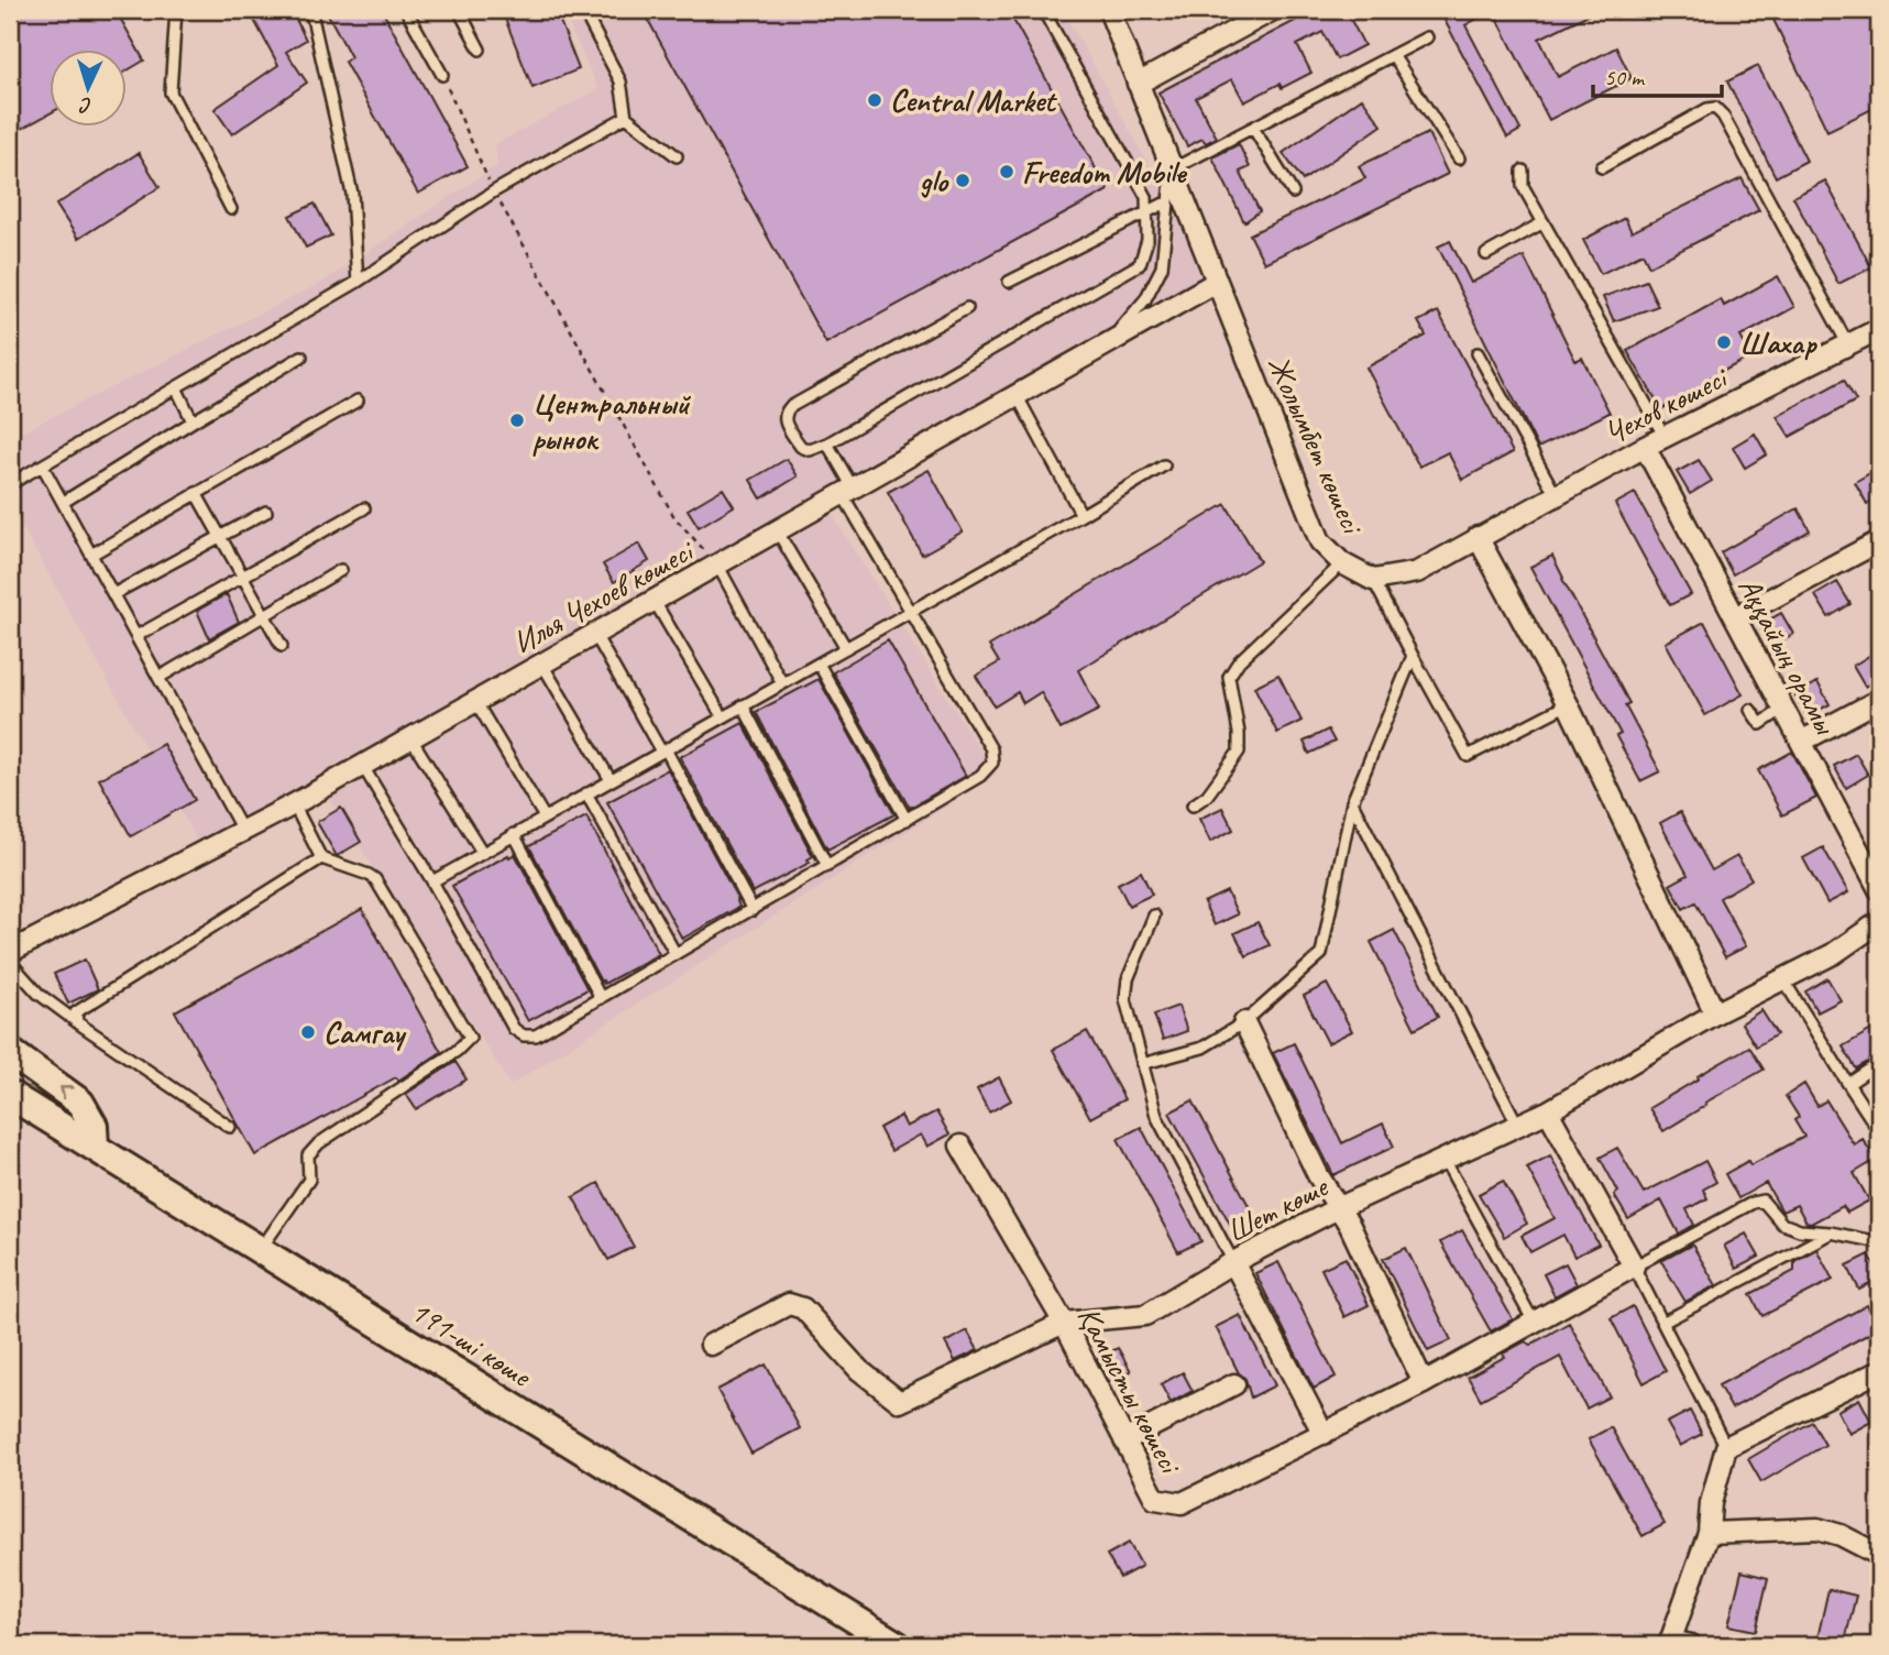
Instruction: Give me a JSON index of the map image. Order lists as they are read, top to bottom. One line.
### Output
{"streets":{"main road":["191-ші көше"],"street":["Чехов көшесі","Жолымбет көшесі","Илья Чехоев көшесі","Аққайың орамы","Шет көше","Қамысты көшесі"]},"crossings":[["Чехов көшесі","Аққайың орамы"],["Жолымбет көшесі","Илья Чехоев көшесі"],["Шет көше","Қамысты көшесі"]],"places":["Central Market","Freedom Mobile","glo","Шахар","Центральный рынок","Самгау"],"scale_bar":"50 m","north":"bottom"}
